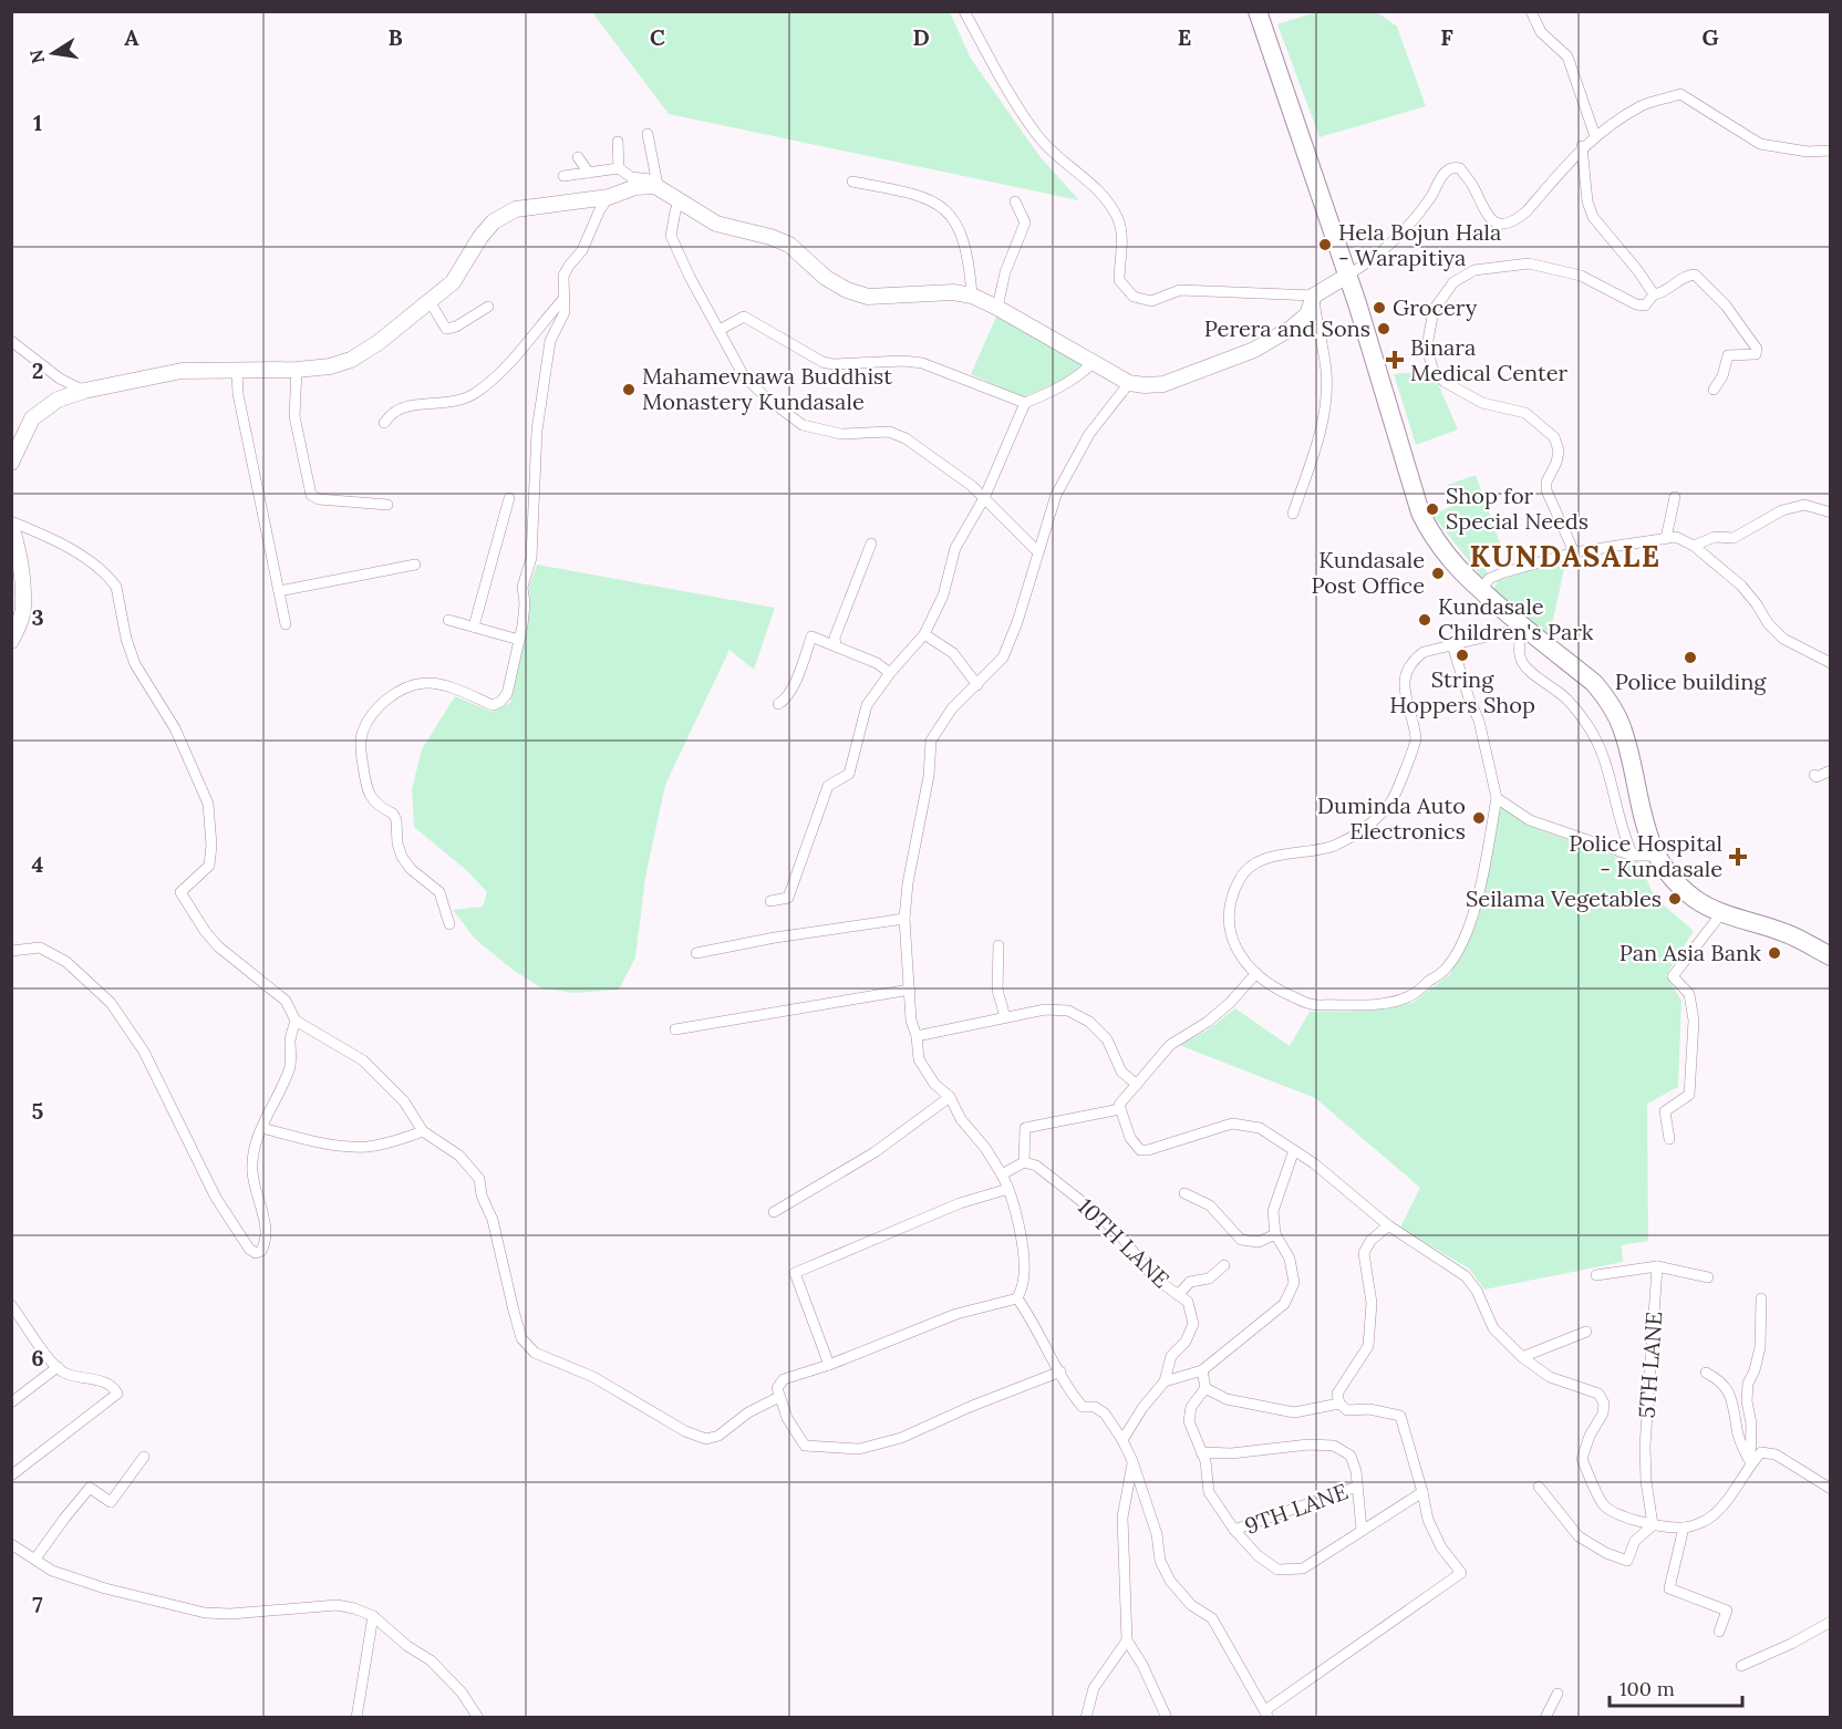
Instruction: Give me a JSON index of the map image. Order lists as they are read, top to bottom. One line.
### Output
{"streets":{"street":["10TH LANE","5TH LANE","9TH LANE"]},"districts":["KUNDASALE"],"places":{"other":["Hela Bojun Hala - Warapitiya","Grocery","Perera and Sons","Mahamevnawa Buddhist Monastery Kundasale","Shop for Special Needs","Kundasale Post Office","Kundasale Children's Park","String Hoppers Shop","Police building","Duminda Auto Electronics","Seilama Vegetables","Pan Asia Bank"],"health":["Binara Medical Center","Police Hospital - Kundasale"]},"scale_bar":"100 m","north":"left","grid":{"columns":["A","B","C","D","E","F","G"],"rows":["1","2","3","4","5","6","7"]}}
